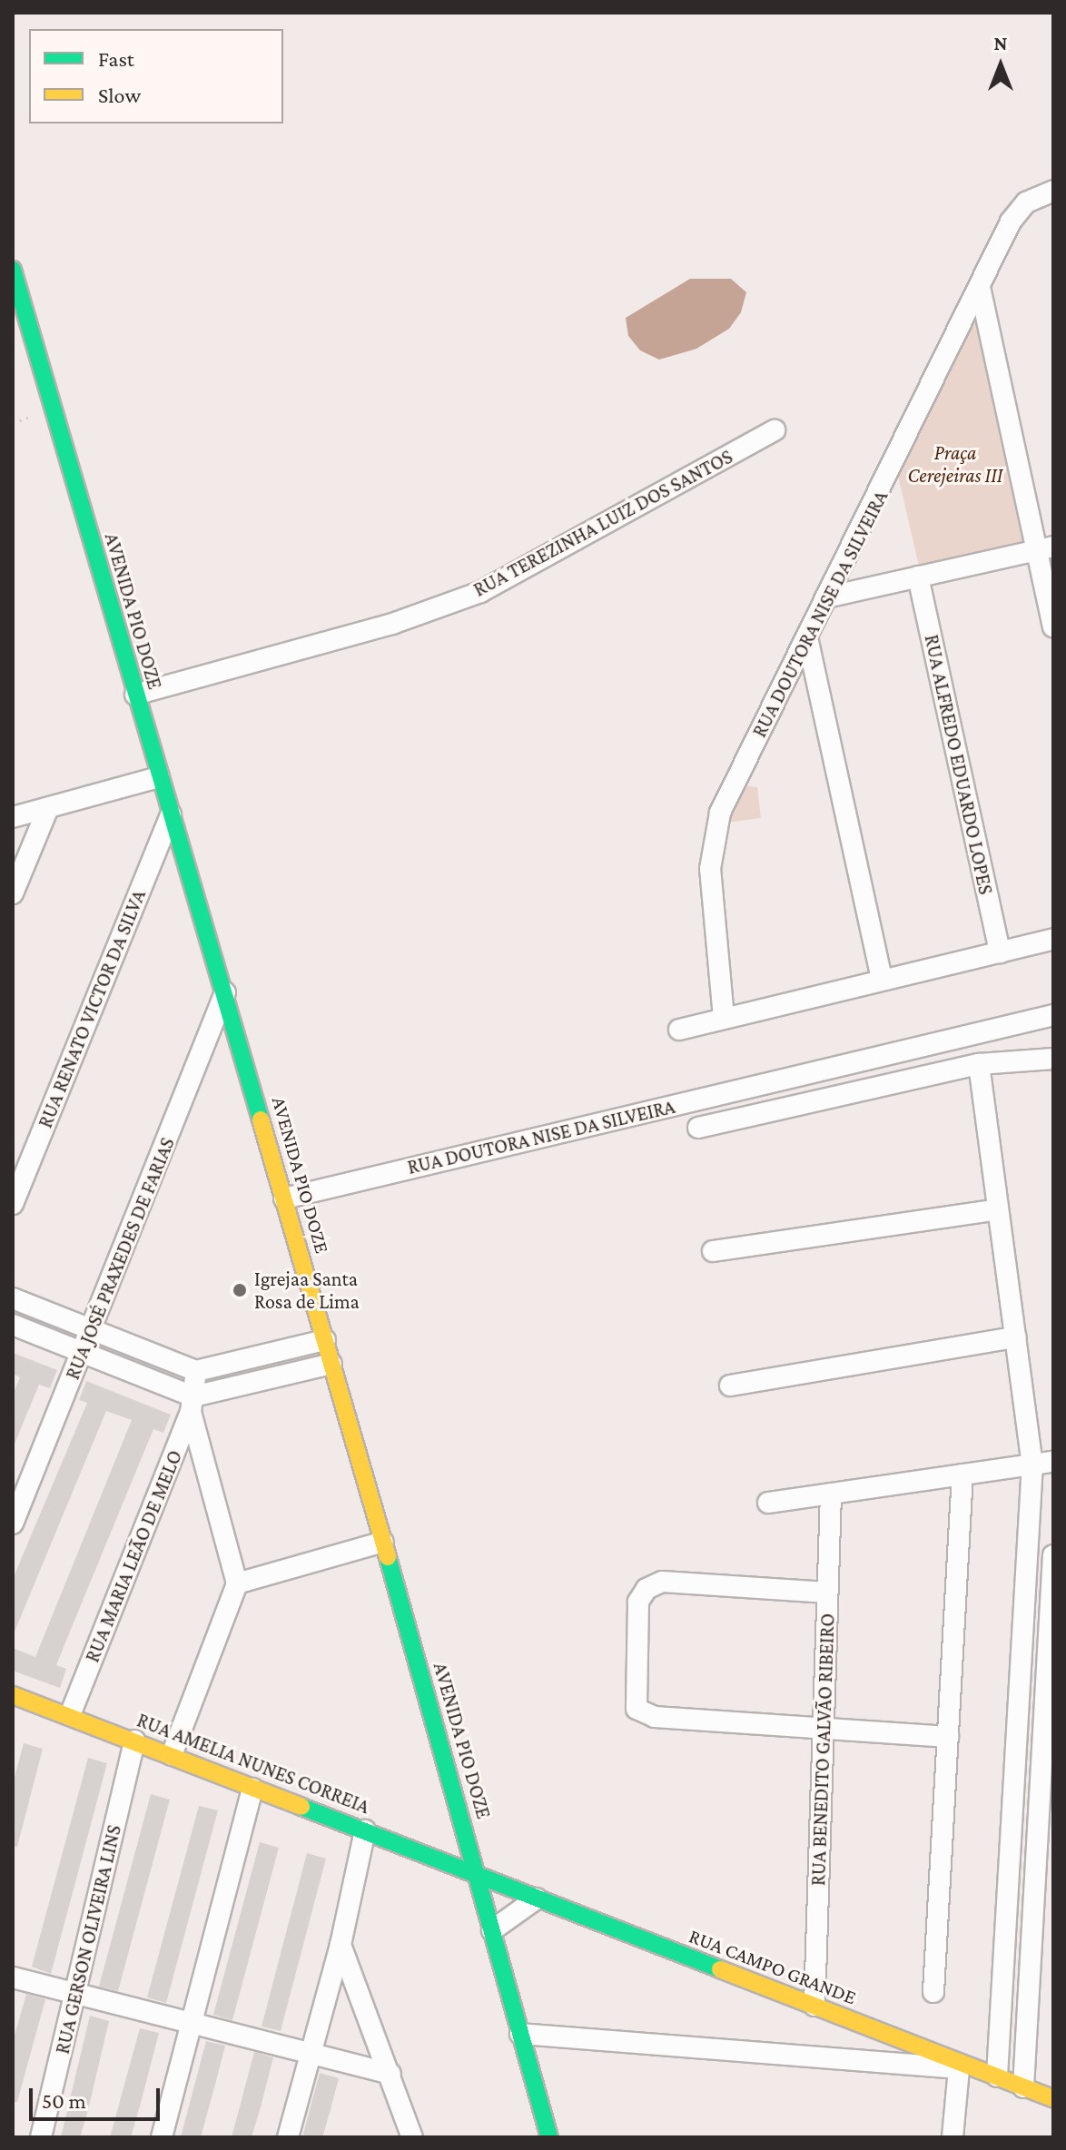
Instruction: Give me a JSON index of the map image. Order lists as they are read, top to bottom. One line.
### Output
{"streets":{"street":["RUA TEREZINHA LUIZ DOS SANTOS","AVENIDA PIO DOZE","RUA DOUTORA NISE DA SILVEIRA","RUA ALFREDO EDUARDO LOPES","RUA RENATO VICTOR DA SILVA","RUA JOSÉ PRAXEDES DE FARIAS","RUA MARIA LEÃO DE MELO","RUA BENEDITO GALVÃO RIBEIRO","RUA AMELIA NUNES CORREIA","RUA GERSON OLIVEIRA LINS","RUA CAMPO GRANDE"]},"crossings":[["RUA TEREZINHA LUIZ DOS SANTOS","AVENIDA PIO DOZE"],["AVENIDA PIO DOZE","RUA DOUTORA NISE DA SILVEIRA"],["AVENIDA PIO DOZE","RUA RENATO VICTOR DA SILVA"],["AVENIDA PIO DOZE","RUA JOSÉ PRAXEDES DE FARIAS"],["AVENIDA PIO DOZE","RUA AMELIA NUNES CORREIA"],["AVENIDA PIO DOZE","RUA CAMPO GRANDE"],["RUA MARIA LEÃO DE MELO","RUA AMELIA NUNES CORREIA"],["RUA BENEDITO GALVÃO RIBEIRO","RUA CAMPO GRANDE"],["RUA AMELIA NUNES CORREIA","RUA GERSON OLIVEIRA LINS"],["RUA AMELIA NUNES CORREIA","RUA CAMPO GRANDE"]],"parks":["Praça Cerejeiras III"],"places":["Igrejaa Santa Rosa de Lima"],"legend":["Fast","Slow"],"scale_bar":"50 m","north":"top"}
